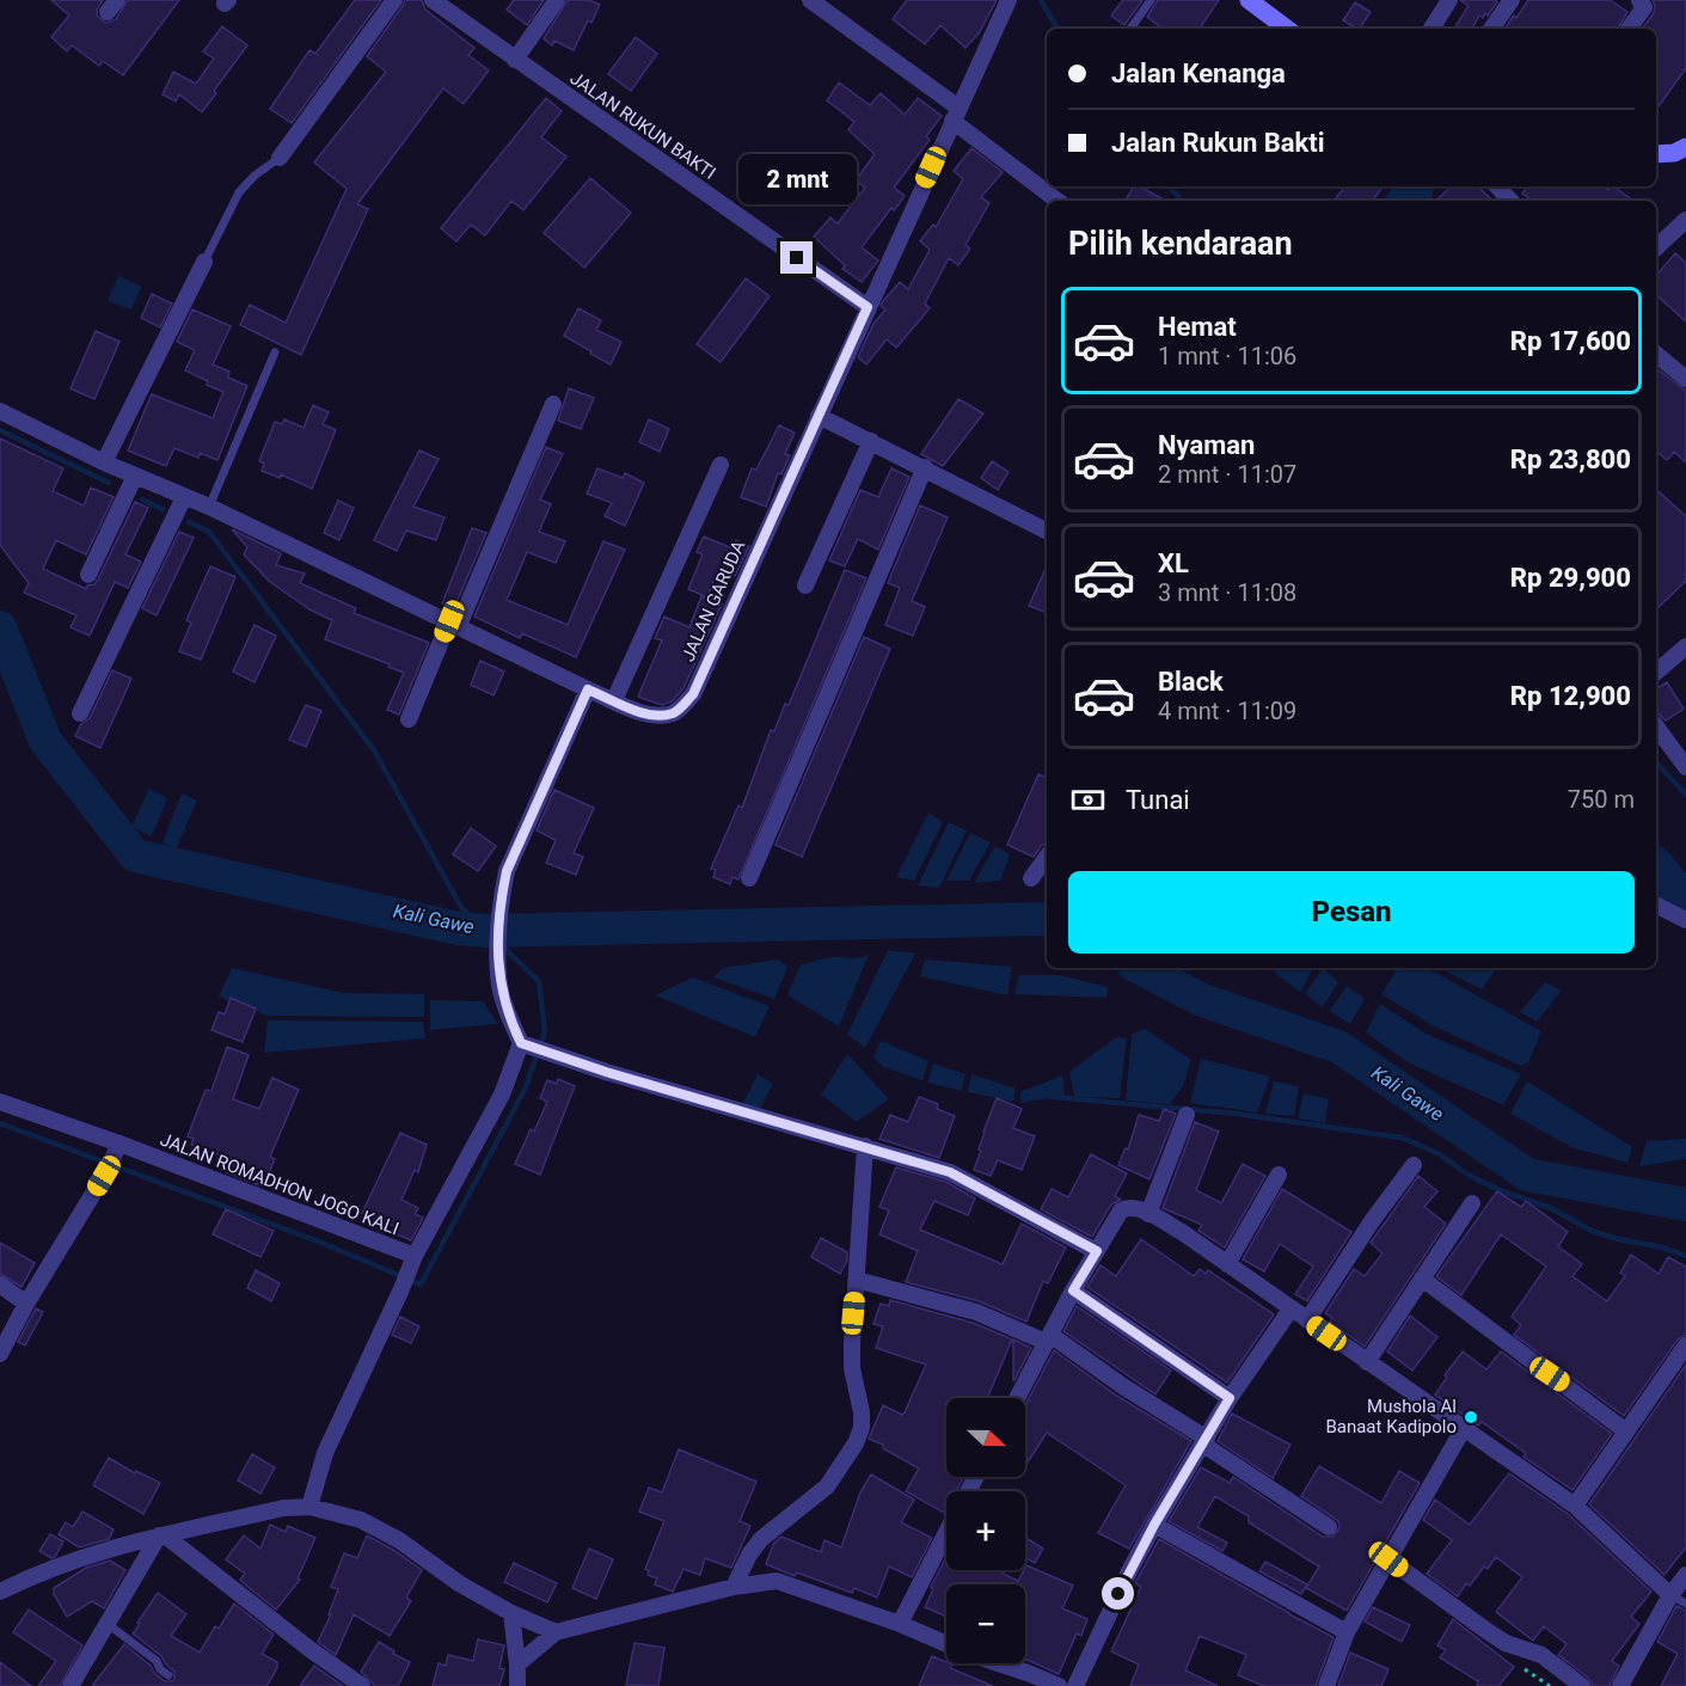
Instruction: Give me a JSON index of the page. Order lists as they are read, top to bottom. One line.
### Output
{"streets":{"street":["JALAN RUKUN BAKTI","JALAN GARUDA","JALAN ROMADHON JOGO KALI"]},"crossings":[["JALAN RUKUN BAKTI","JALAN GARUDA"]],"water":["Kali Gawe"],"places":["Mushola Al Banaat Kadipolo"],"north":"right","page":{"banner":["Jalan Kenanga","Jalan Rukun Bakti"],"bubble":"2 mnt","heading":"Pilih kendaraan","list":[{"name":"Hemat","note":"1 mnt · 11:06","value":"Rp 17,600"},{"name":"Nyaman","note":"2 mnt · 11:07","value":"Rp 23,800"},{"name":"XL","note":"3 mnt · 11:08","value":"Rp 29,900"},{"name":"Black","note":"4 mnt · 11:09","value":"Rp 12,900"}],"pay":["Tunai","750 m"],"buttons":"Pesan","map_buttons":["+","−"]}}
